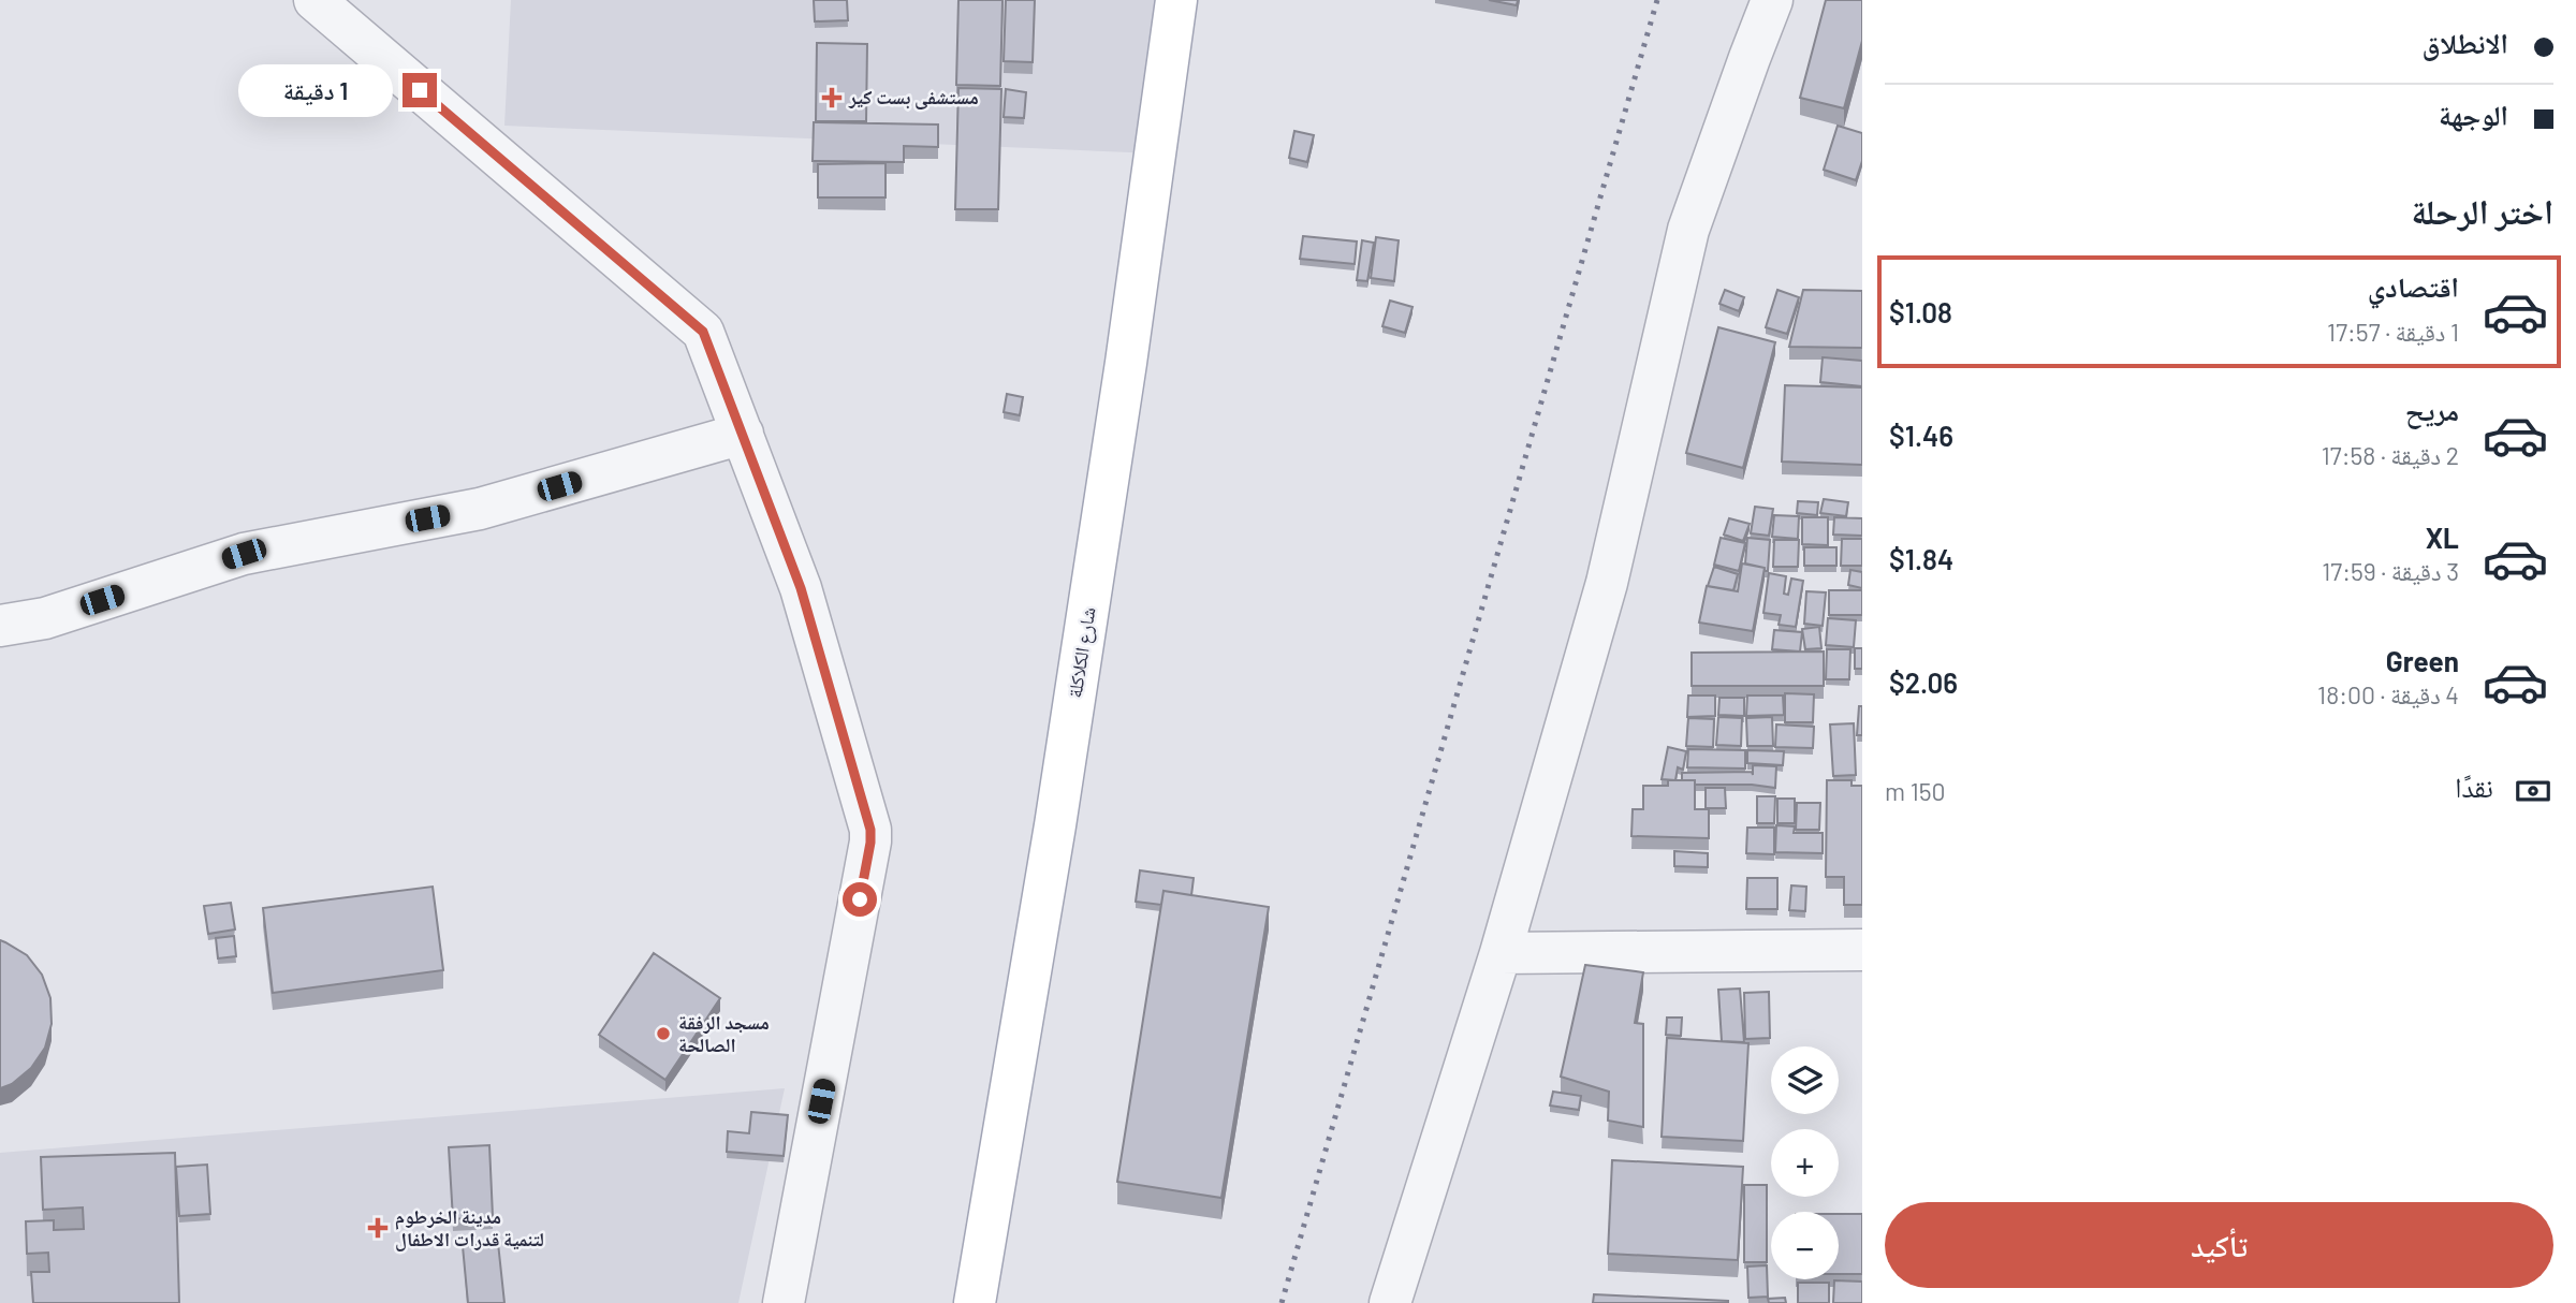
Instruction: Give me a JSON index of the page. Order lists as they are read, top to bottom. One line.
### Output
{"streets":{"main road":["شارع الكلاكلة"]},"places":{"health":["مستشفى بست كير","مدينة الخرطوم لتنمية قدرات الاطفال"],"other":["مسجد الرفقة الصالحة"]},"page":{"banner":["الانطلاق","الوجهة"],"bubble":"1 دقيقة","heading":"اختر الرحلة","list":[{"name":"اقتصادي","note":"1 دقيقة · 17:57","value":"$1.08"},{"name":"مريح","note":"2 دقيقة · 17:58","value":"$1.46"},{"name":"XL","note":"3 دقيقة · 17:59","value":"$1.84"},{"name":"Green","note":"4 دقيقة · 18:00","value":"$2.06"}],"pay":["نقدًا","150 m"],"map_buttons":["+","−"],"buttons":"تأكيد"}}
